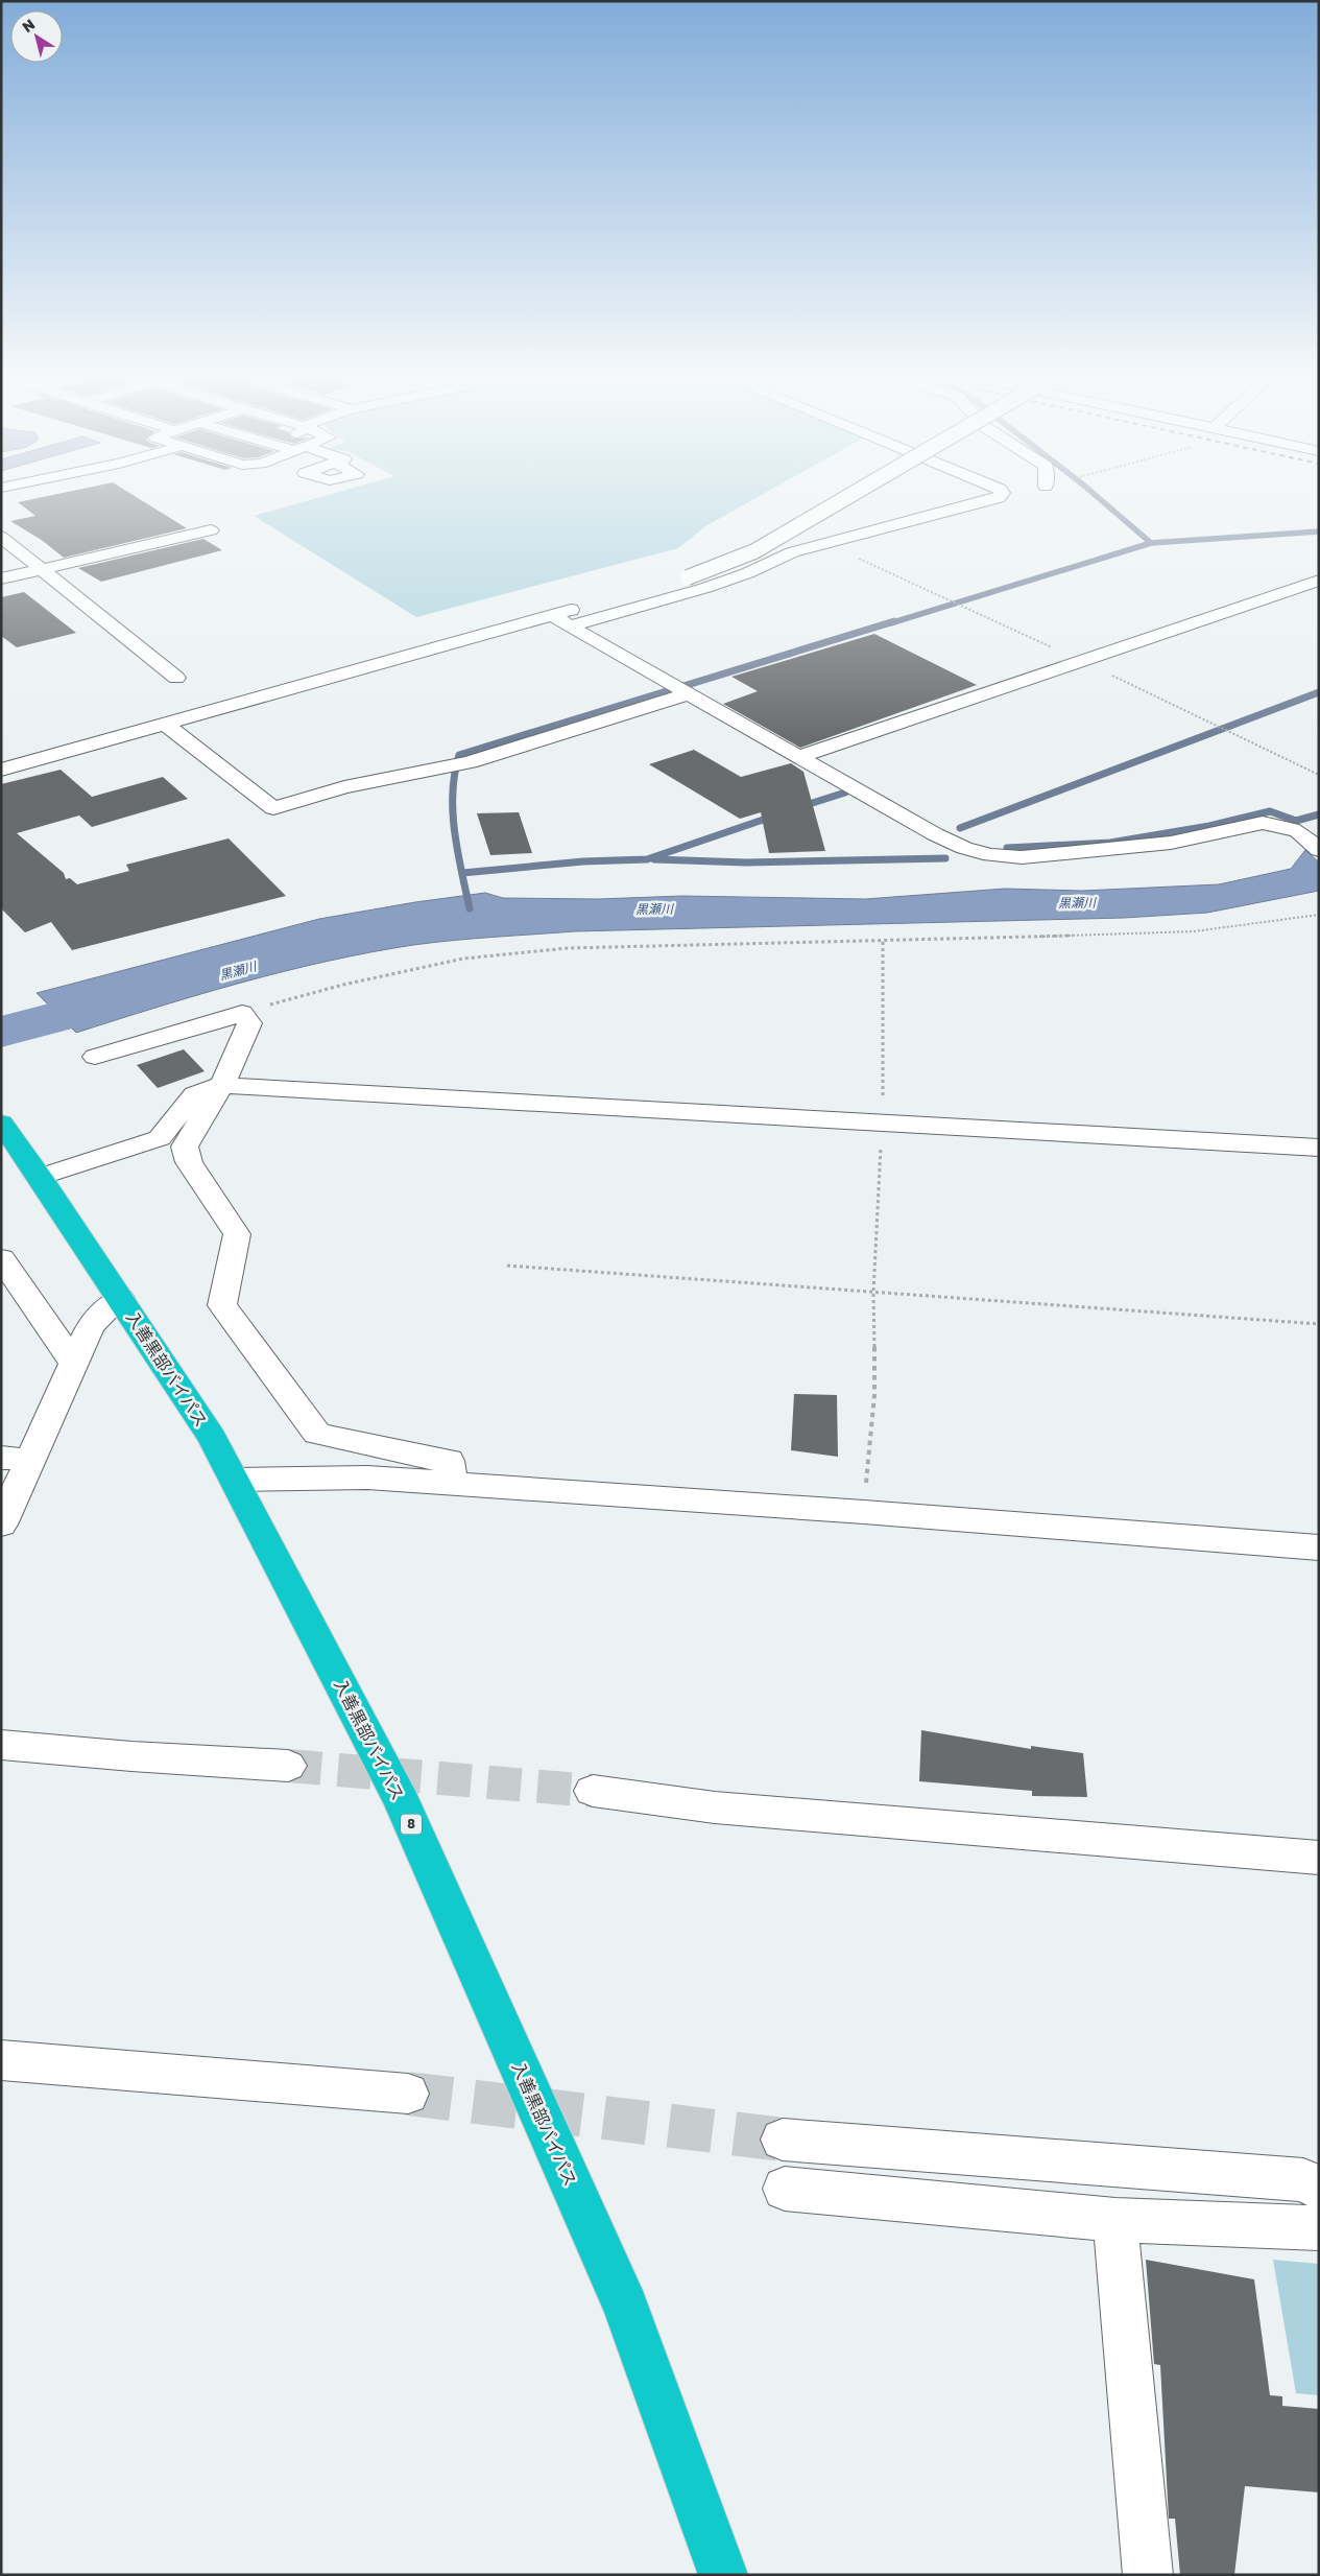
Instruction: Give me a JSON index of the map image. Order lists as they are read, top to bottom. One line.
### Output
{"streets":{"highway":["入善黒部バイパス","8"]},"water":["黒瀬川"],"north":"top left"}
